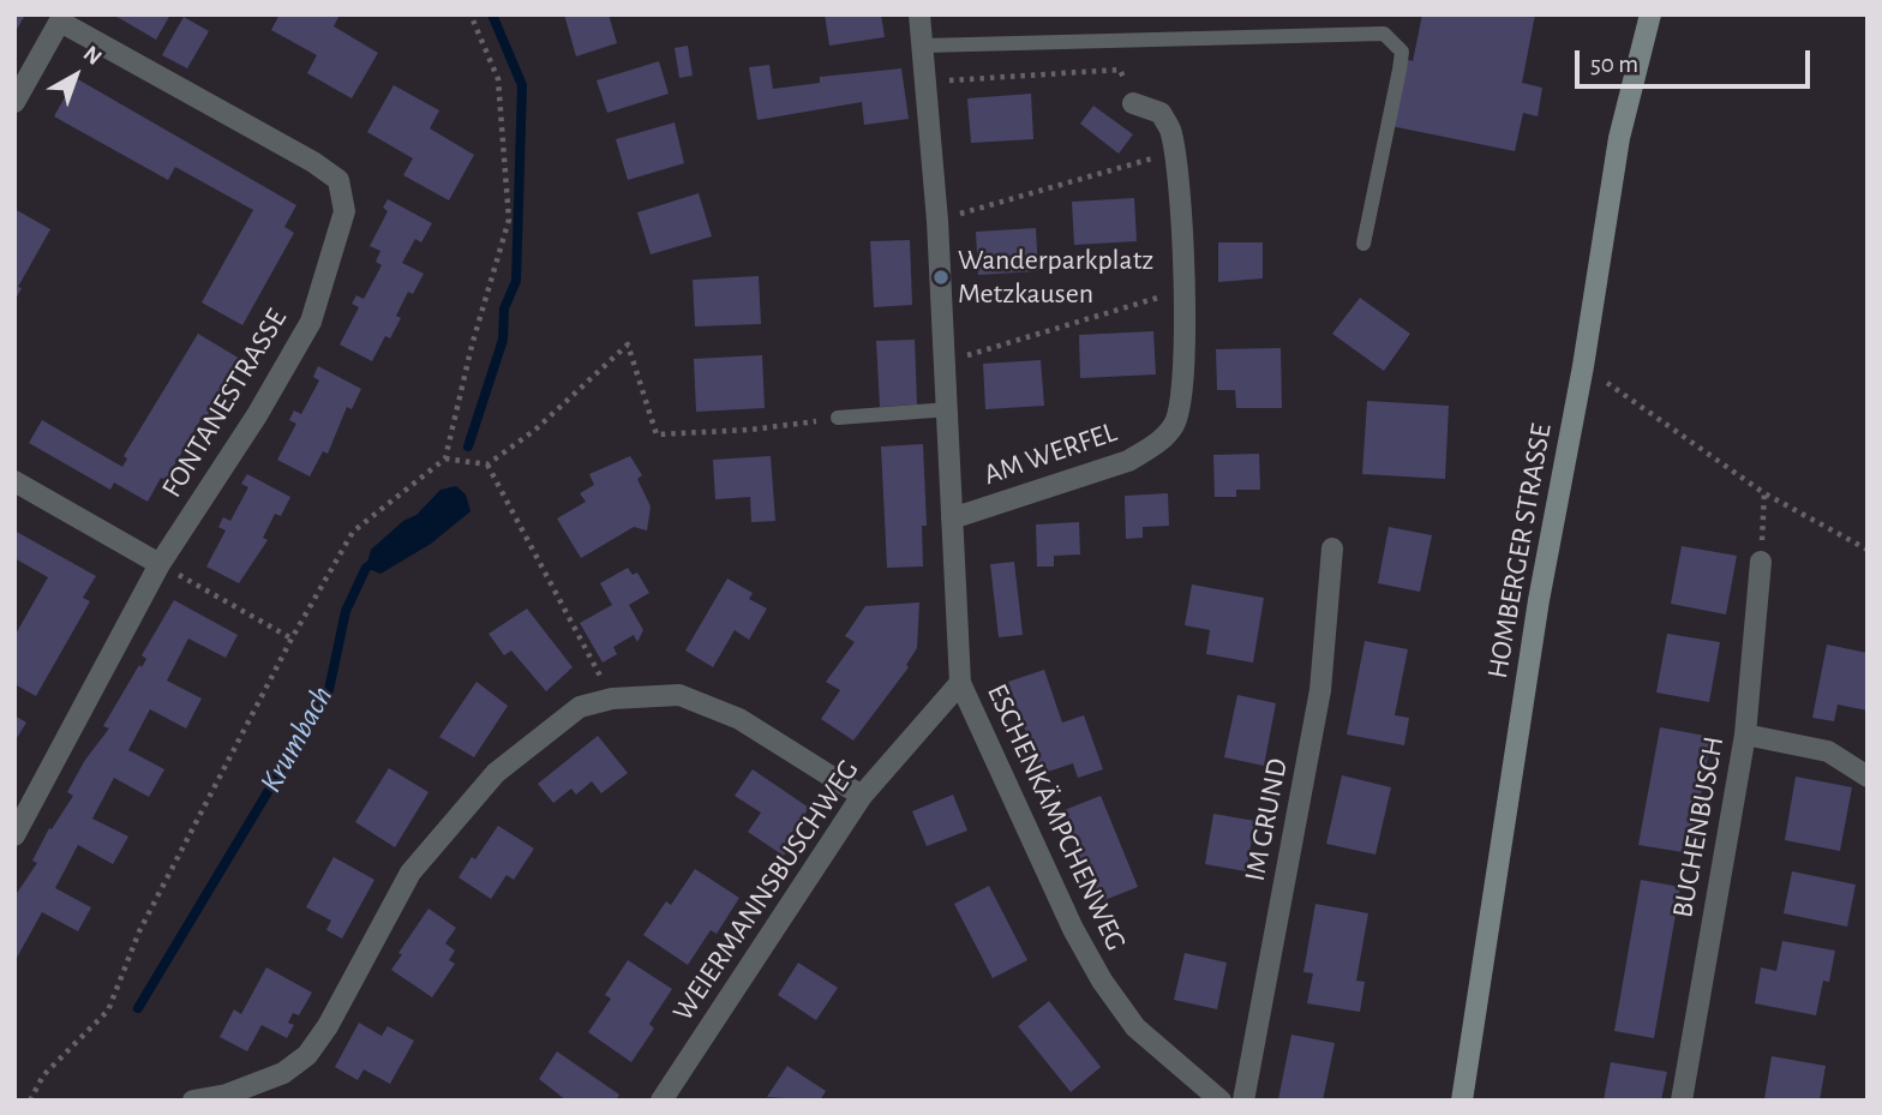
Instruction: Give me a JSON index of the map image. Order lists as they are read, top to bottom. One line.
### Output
{"streets":{"main road":["HOMBERGER STRASSE"],"street":["FONTANESTRASSE","AM WERFEL","ESCHENKÄMPCHENWEG","IM GRUND","BUCHENBUSCH","WEIERMANNSBUSCHWEG"]},"crossings":[["AM WERFEL","ESCHENKÄMPCHENWEG"],["ESCHENKÄMPCHENWEG","WEIERMANNSBUSCHWEG"]],"water":["Krumbach"],"places":["Wanderparkplatz Metzkausen"],"scale_bar":"50 m","north":"top right"}
